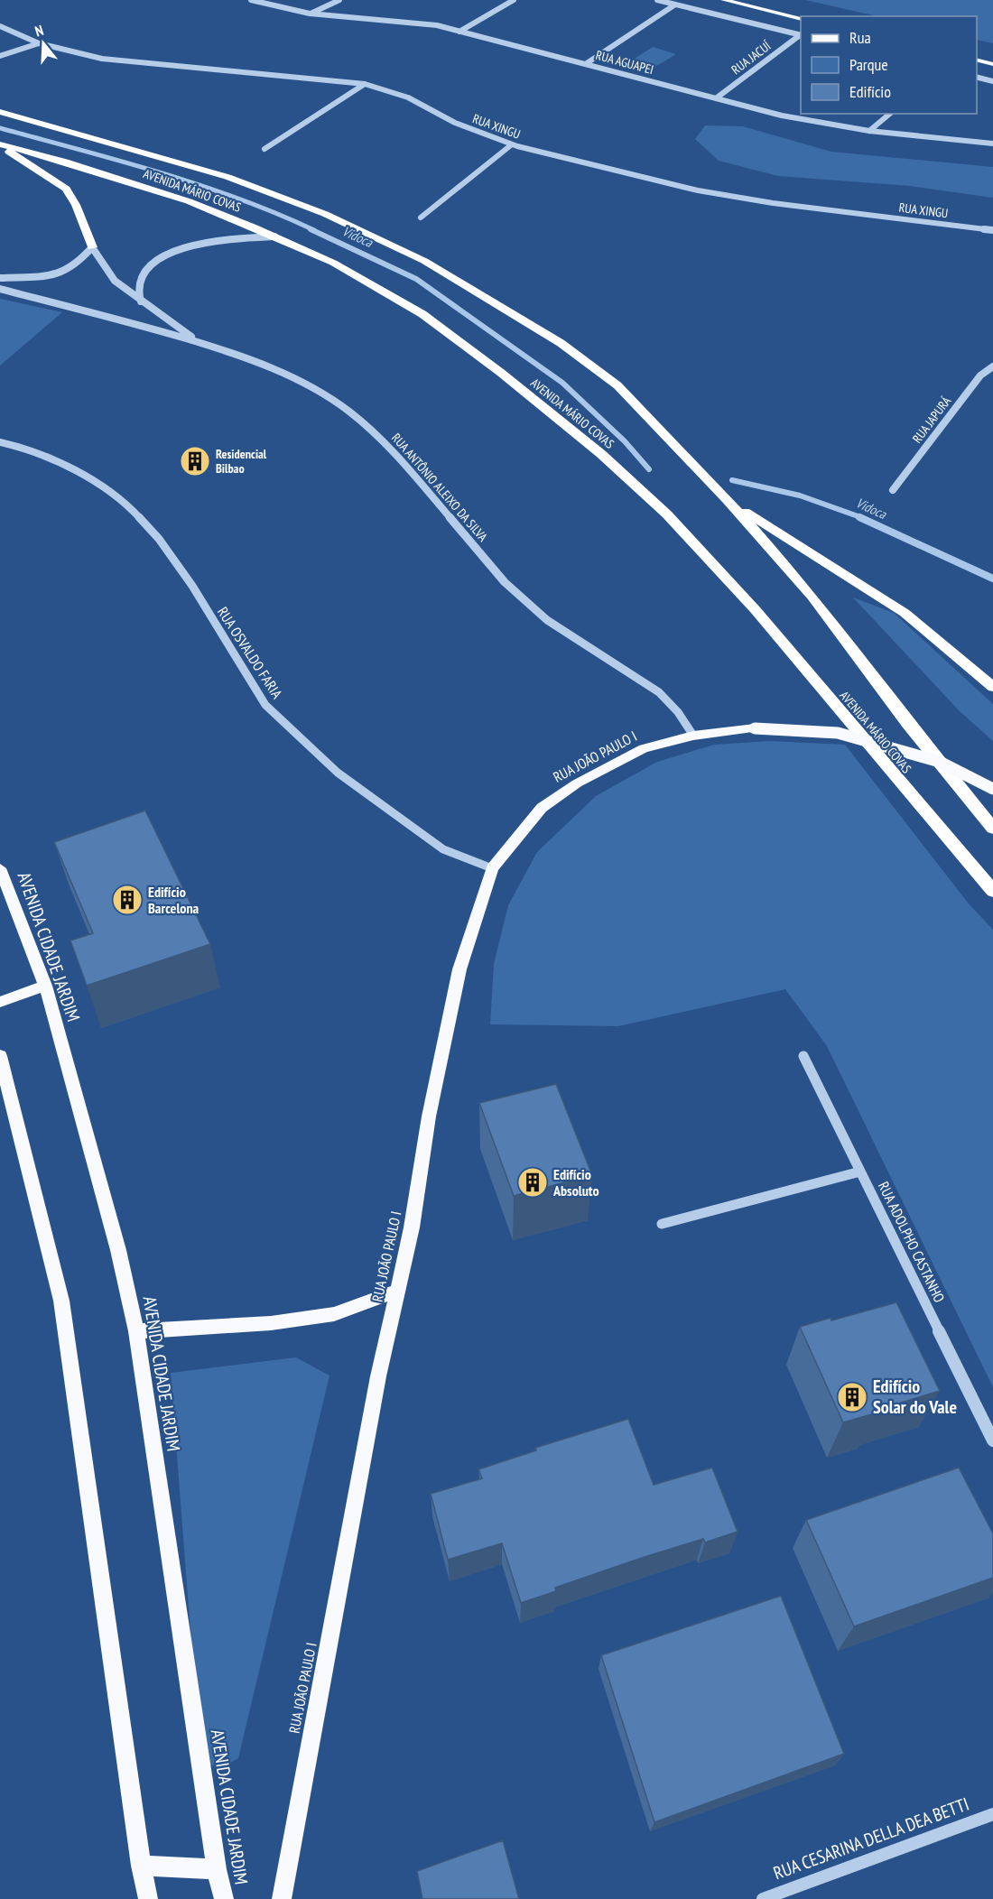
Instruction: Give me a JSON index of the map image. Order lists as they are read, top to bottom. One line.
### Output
{"streets":{"highway":["AVENIDA MÁRIO COVAS"],"main road":["RUA JOÃO PAULO I","AVENIDA CIDADE JARDIM"],"street":["RUA JACUÍ","RUA AGUAPEI","RUA XINGU","RUA JAPURÁ","RUA ANTÔNIO ALEIXO DA SILVA","RUA OSVALDO FARIA","RUA ADOLPHO CASTANHO","RUA CESARINA DELLA DEA BETTI"]},"crossings":[["RUA JACUÍ","RUA AGUAPEI"],["RUA ANTÔNIO ALEIXO DA SILVA","RUA JOÃO PAULO I"],["RUA OSVALDO FARIA","RUA JOÃO PAULO I"]],"water":["Vidoca"],"places":{"building":["Residencial Bilbao","Edifício Barcelona","Edifício Absoluto","Edifício Solar do Vale"]},"legend":["Rua","Parque","Edifício"],"north":"top"}
